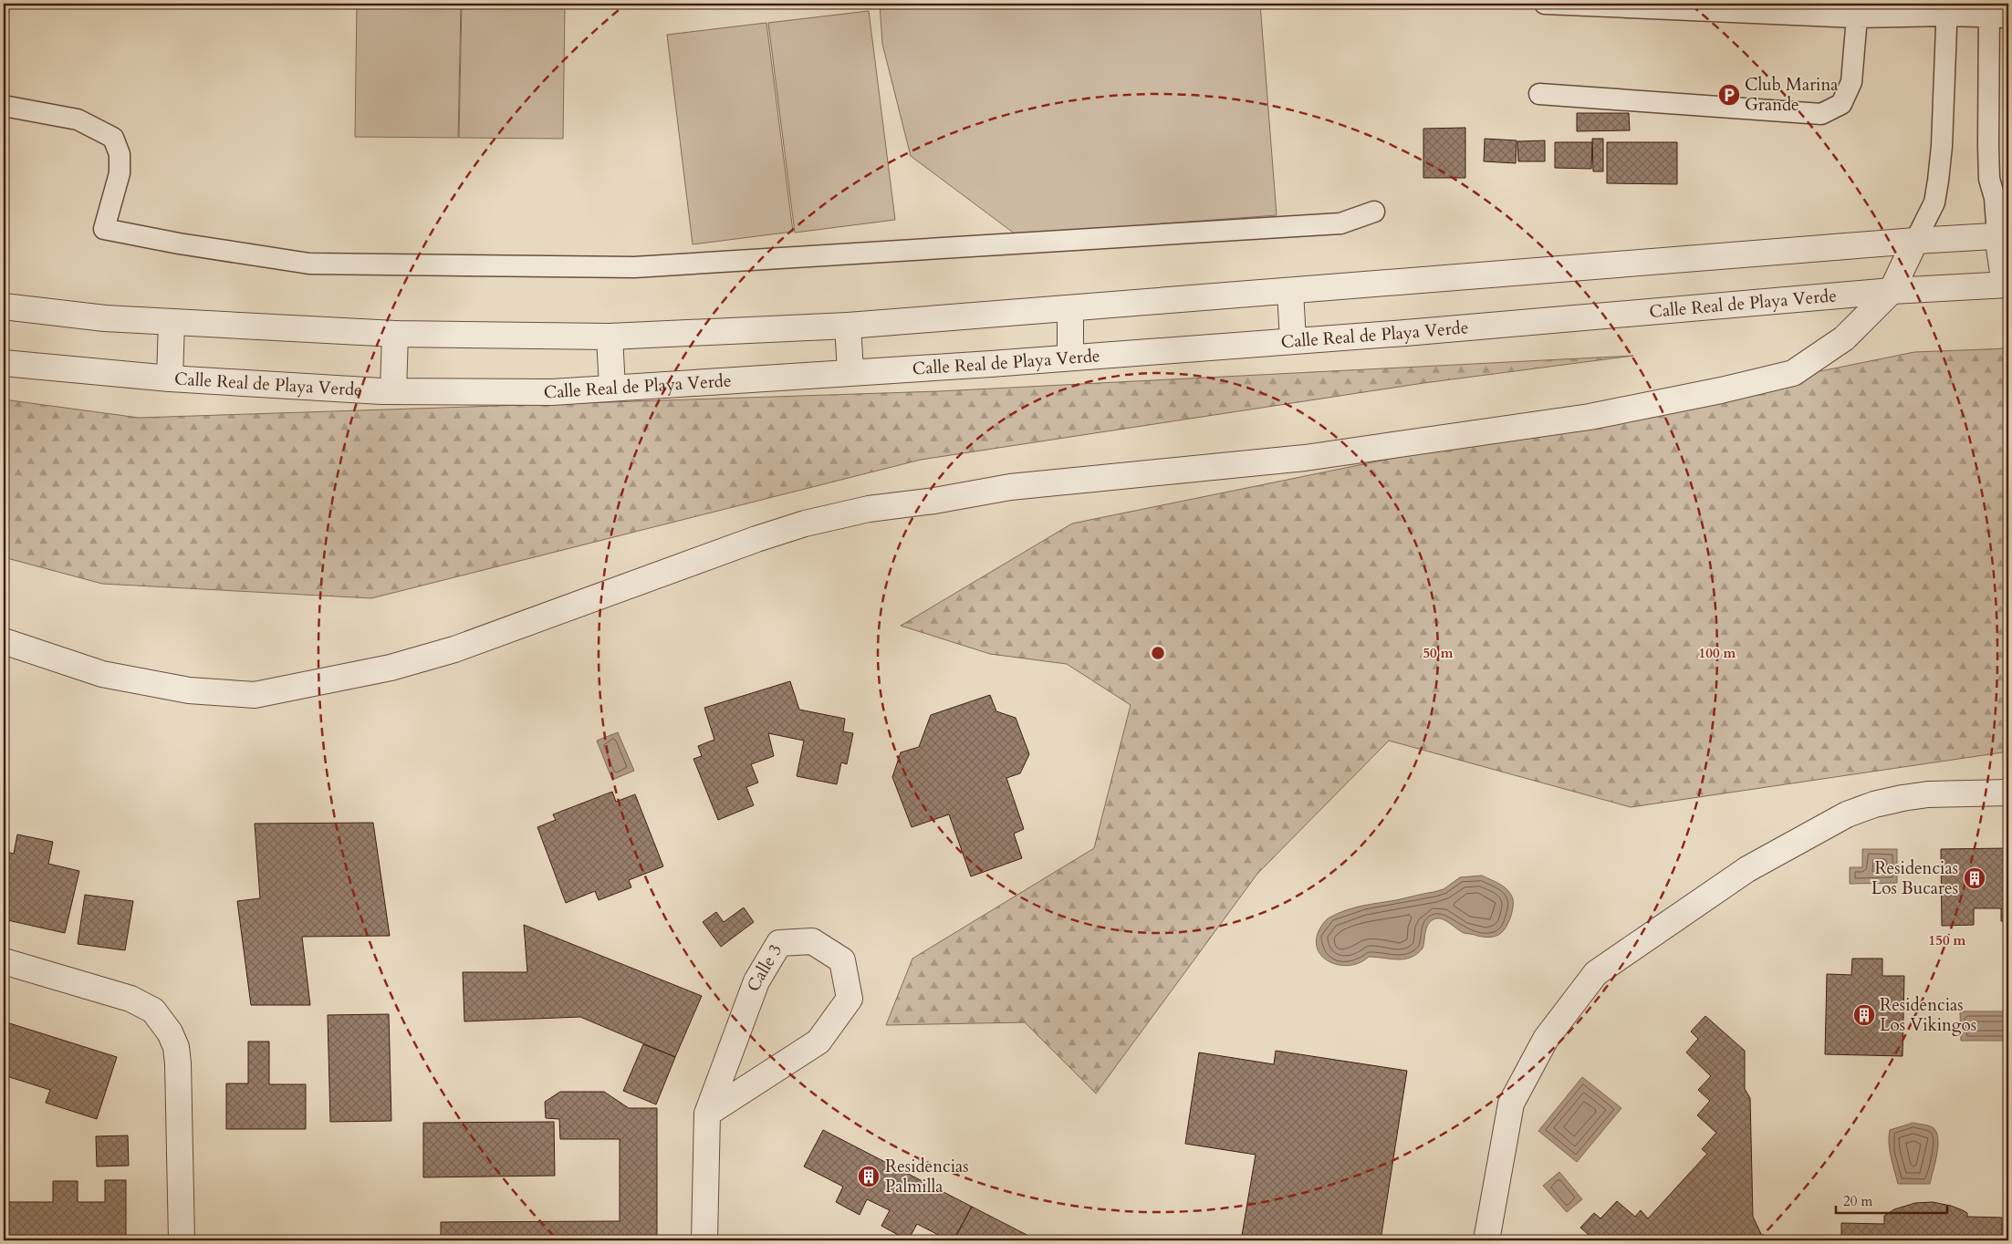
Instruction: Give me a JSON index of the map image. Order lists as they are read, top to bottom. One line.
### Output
{"streets":{"street":["Calle Real de Playa Verde","Calle 3"]},"places":{"parking":["Club Marina Grande"],"building":["Residencias Los Bucares","Residencias Los Vikingos","Residencias Palmilla"]},"scale_bar":"20 m","rings":["50 m","100 m","150 m"]}
